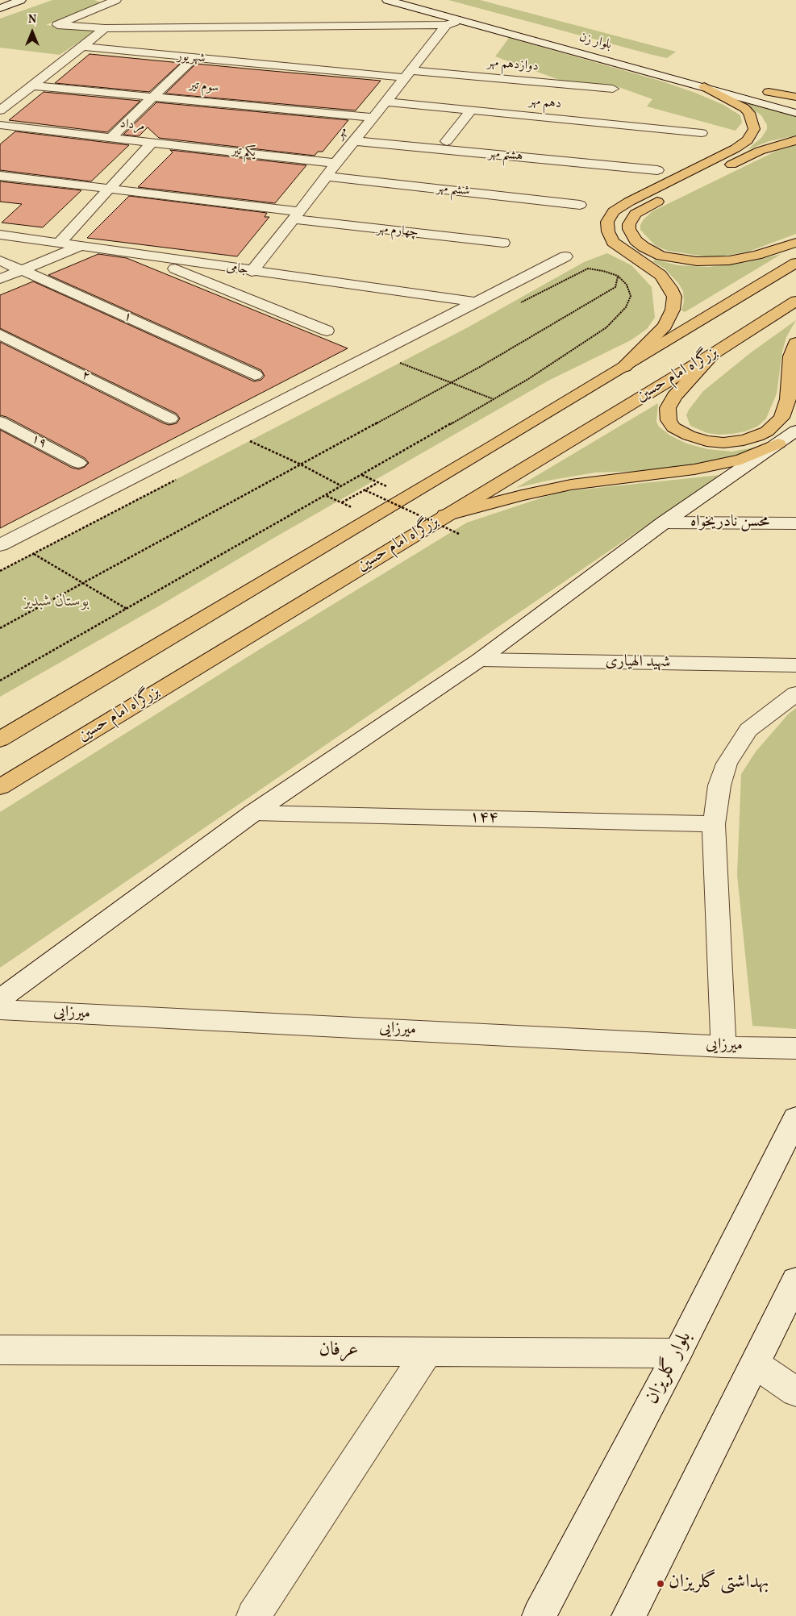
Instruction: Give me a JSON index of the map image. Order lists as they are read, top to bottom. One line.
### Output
{"streets":{"main road":["بزرگراه امام حسین"],"street":["بلوار زن","شهریور","دوازدهم مهر","سوم تیر","دهم مهر","مرداد","مهر","یکم تیر","هشتم مهر","ششم مهر","چهارم مهر","جامی","۱","۲","۱۹","محسن نادریخواه","شهید الهیاری","۱۴۴","میرزایی","عرفان","بلوار گلریزان"]},"crossings":[["بلوار زن","مهر"],["شهریور","دوازدهم مهر"],["شهریور","مرداد"],["شهریور","مهر"],["دوازدهم مهر","مهر"],["سوم تیر","مرداد"],["سوم تیر","مهر"],["دهم مهر","مهر"],["مرداد","یکم تیر"],["مرداد","جامی"],["مهر","یکم تیر"],["مهر","هشتم مهر"],["مهر","ششم مهر"],["مهر","چهارم مهر"],["مهر","جامی"],["عرفان","بلوار گلریزان"]],"parks":["بوستان شبدیز"],"places":["بهداشتی گلریزان"],"north":"top"}
